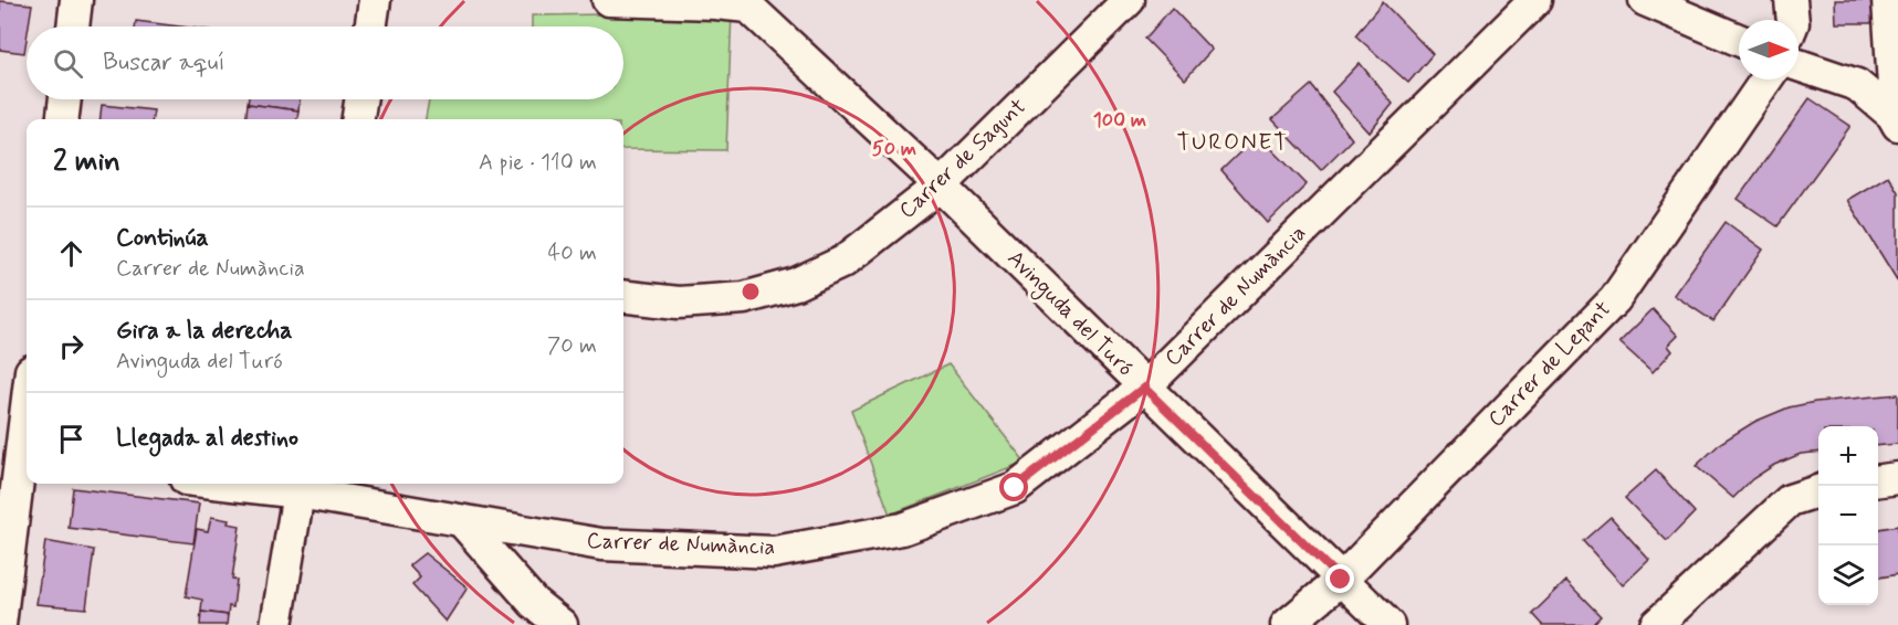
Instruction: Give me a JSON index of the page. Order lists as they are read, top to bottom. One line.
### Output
{"streets":{"street":["Carrer de Sagunt","Carrer de Numància","Avinguda del Turó","Carrer de Lepant"]},"crossings":[["Carrer de Sagunt","Avinguda del Turó"],["Carrer de Numància","Avinguda del Turó"],["Avinguda del Turó","Carrer de Lepant"]],"districts":["TURONET"],"north":"right","page":{"search":"Buscar aquí","heading":["2 min","A pie · 110 m"],"list":[["Continúa","Carrer de Numància","40 m"],["Gira a la derecha","Avinguda del Turó","70 m"],"Llegada al destino"],"map_buttons":["+","−"]},"rings":["100 m","50 m"]}
